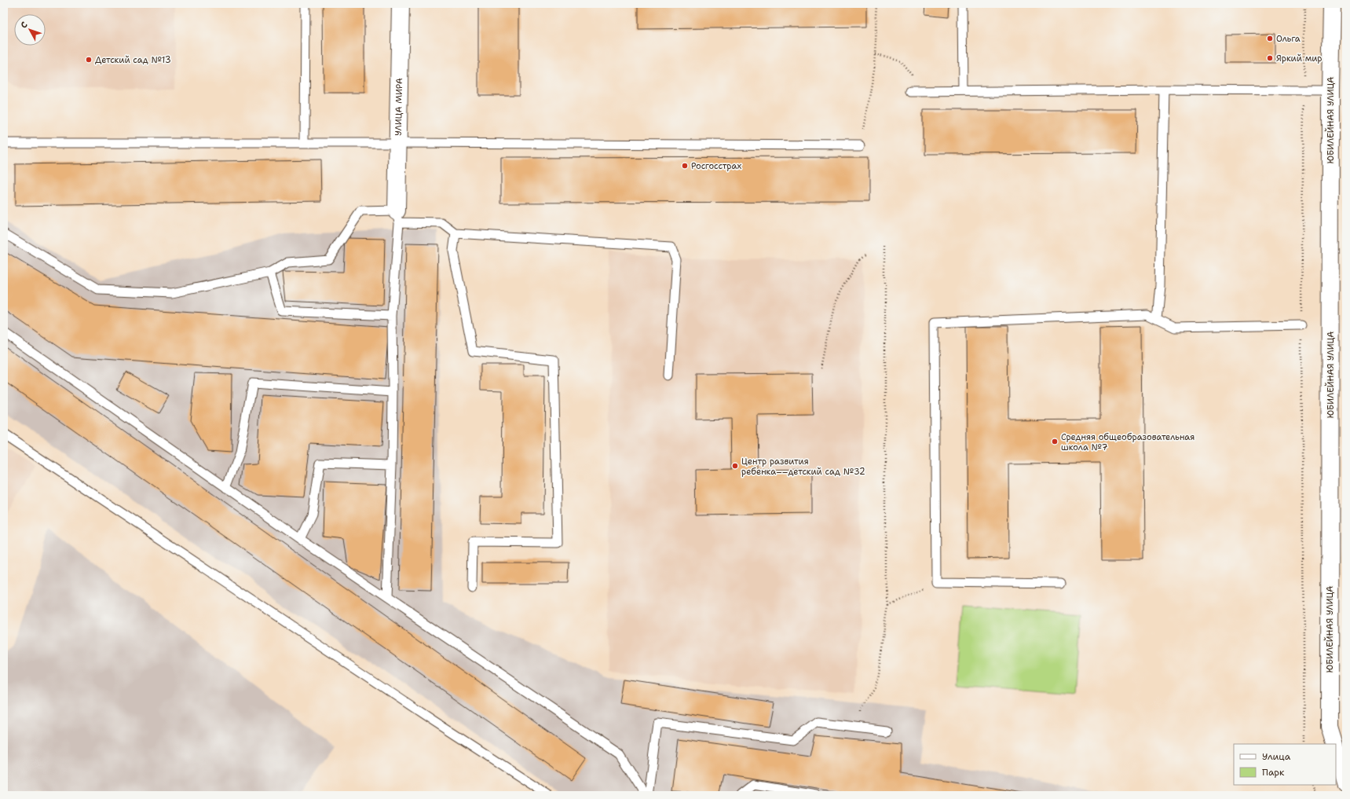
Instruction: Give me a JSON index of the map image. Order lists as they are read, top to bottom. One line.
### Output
{"streets":{"street":["УЛИЦА МИРА","ЮБИЛЕЙНАЯ УЛИЦА"]},"places":["Ольга","Яркий мир","Детский сад №13","Росгосстрах","Средняя общеобразовательная школа №7","Центр развития ребенка––детский сад №32"],"legend":["Улица","Парк"],"north":"top left"}
